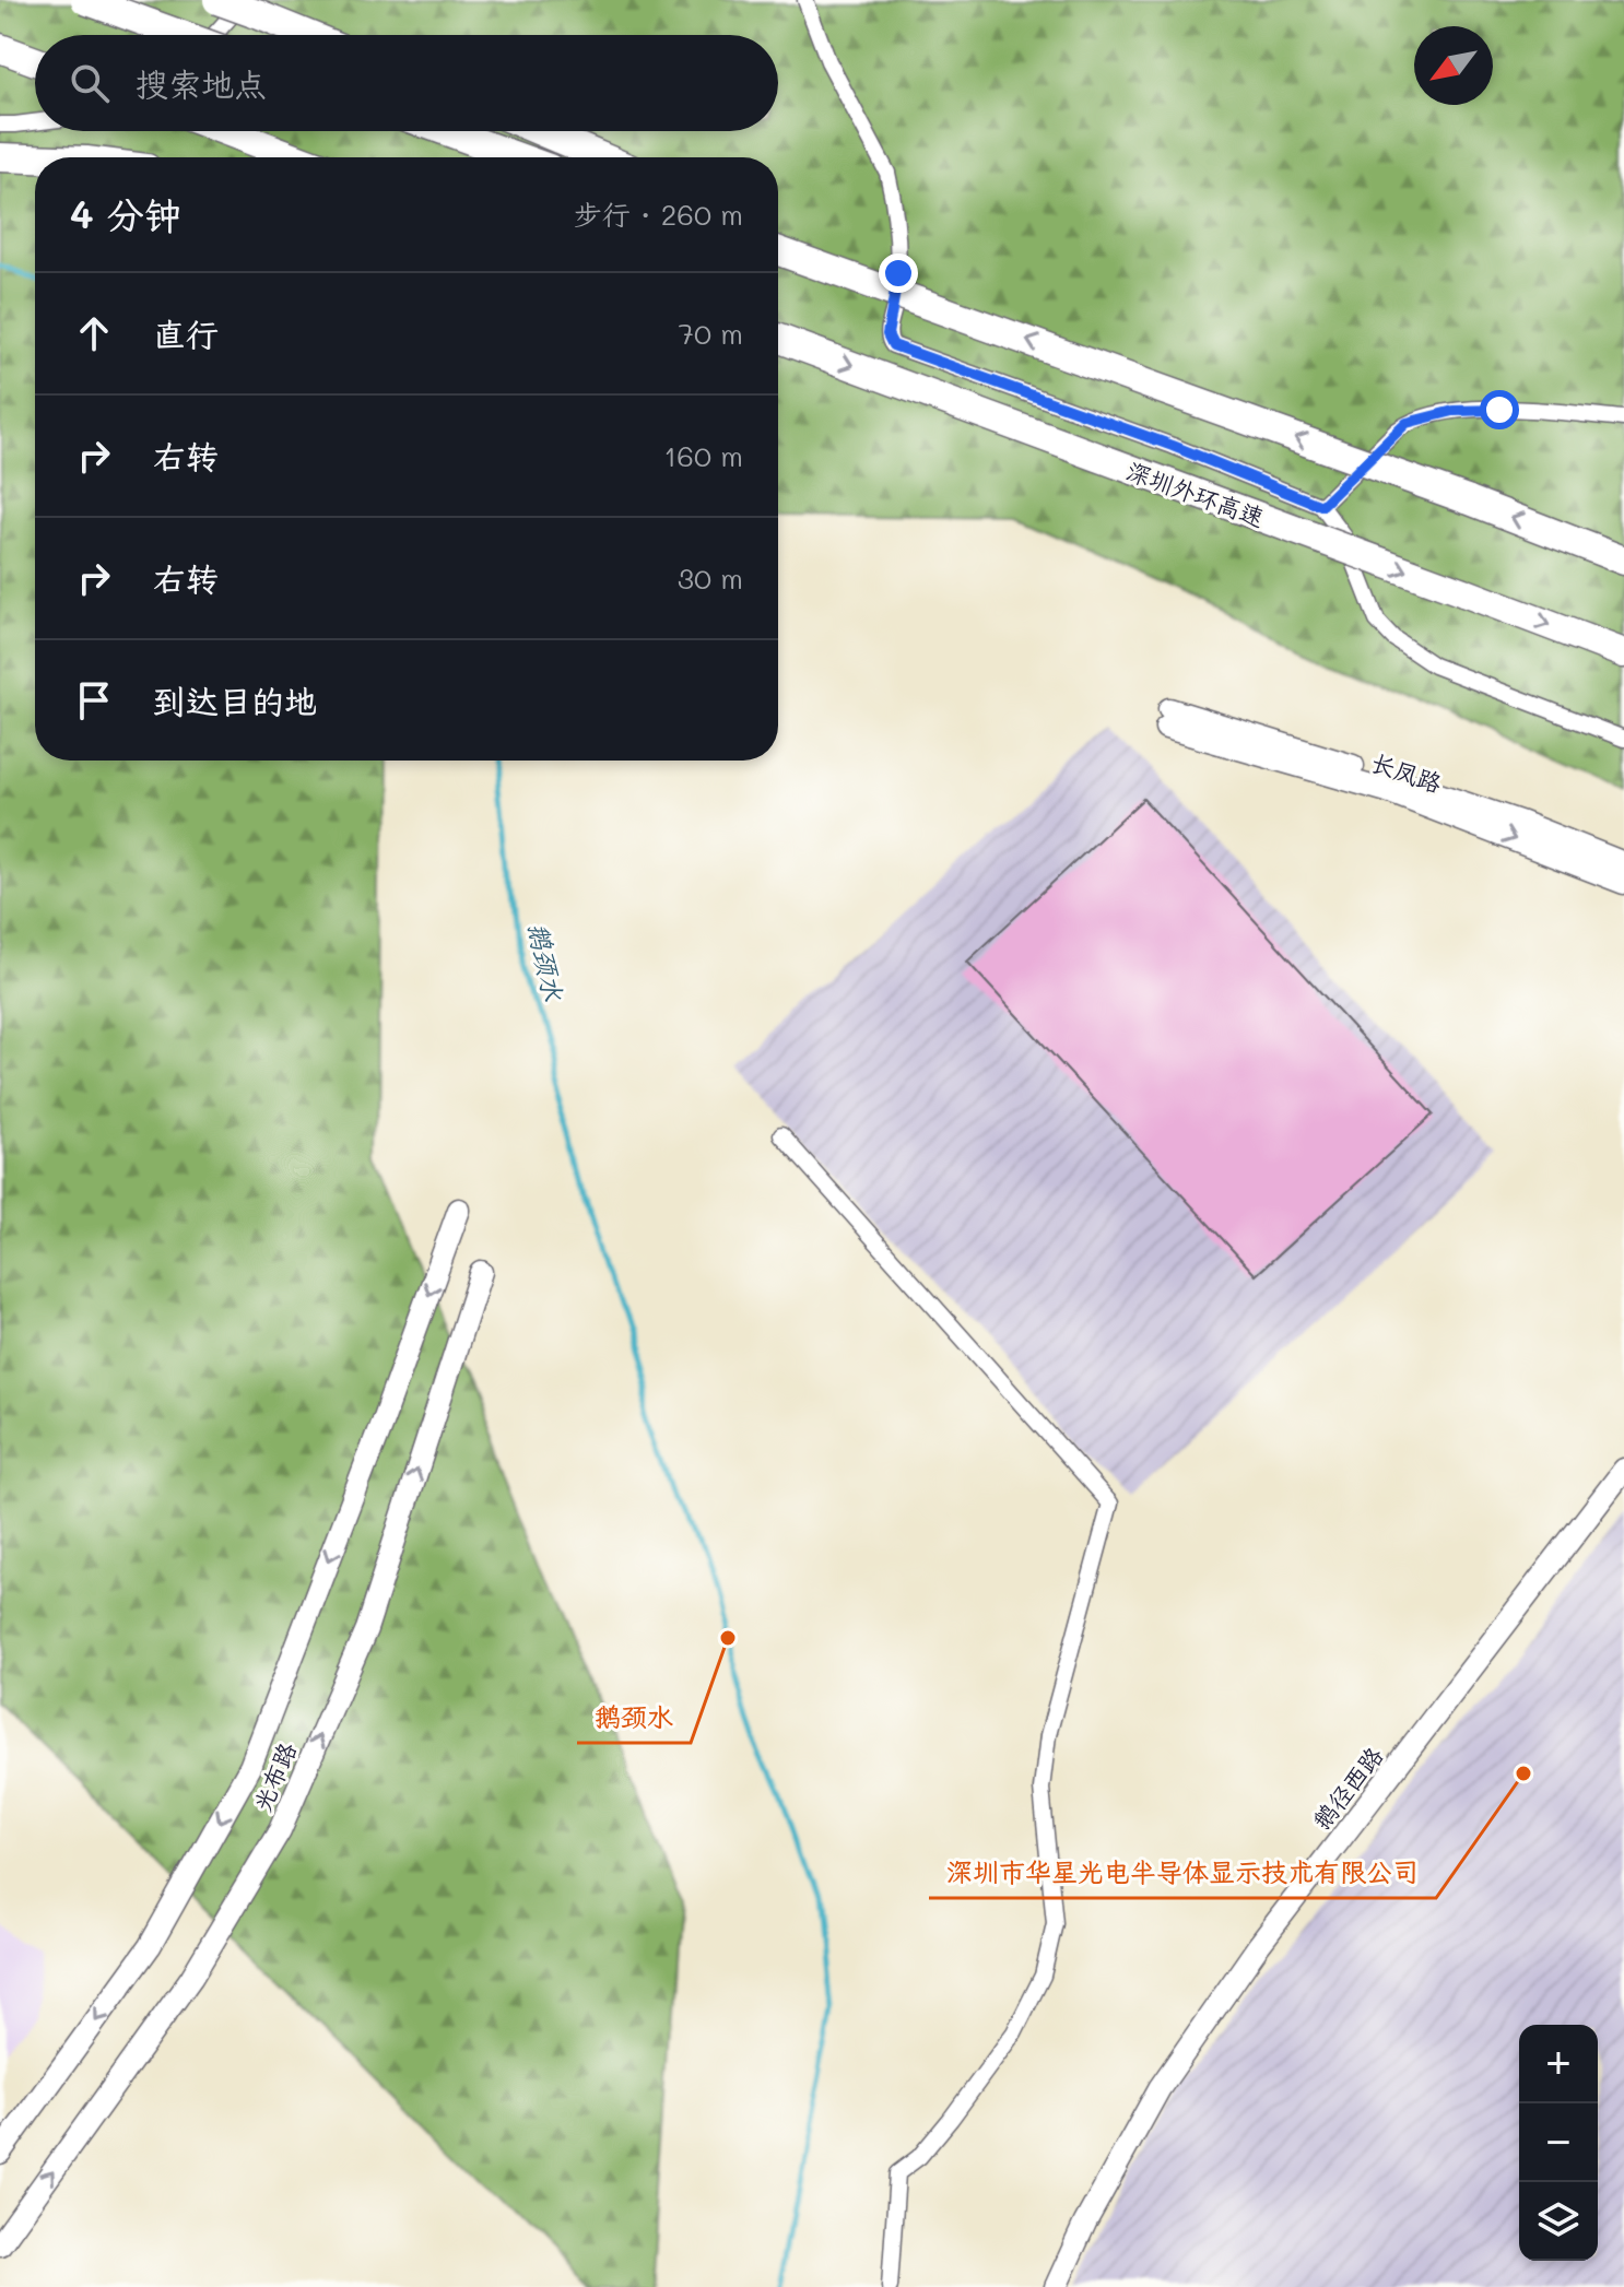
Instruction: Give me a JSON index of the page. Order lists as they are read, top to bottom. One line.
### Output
{"streets":{"highway":["深圳外环高速"],"street":["长凤路","光布路","鹅径西路"]},"water":["鹅颈水"],"places":["鹅颈水","深圳市华星光电半导体显示技术有限公司"],"north":"bottom left","page":{"search":"搜索地点","heading":["4 分钟","步行 · 260 m"],"list":[["直行","70 m"],["右转","160 m"],["右转","30 m"],"到达目的地"],"map_buttons":["+","−"]}}
